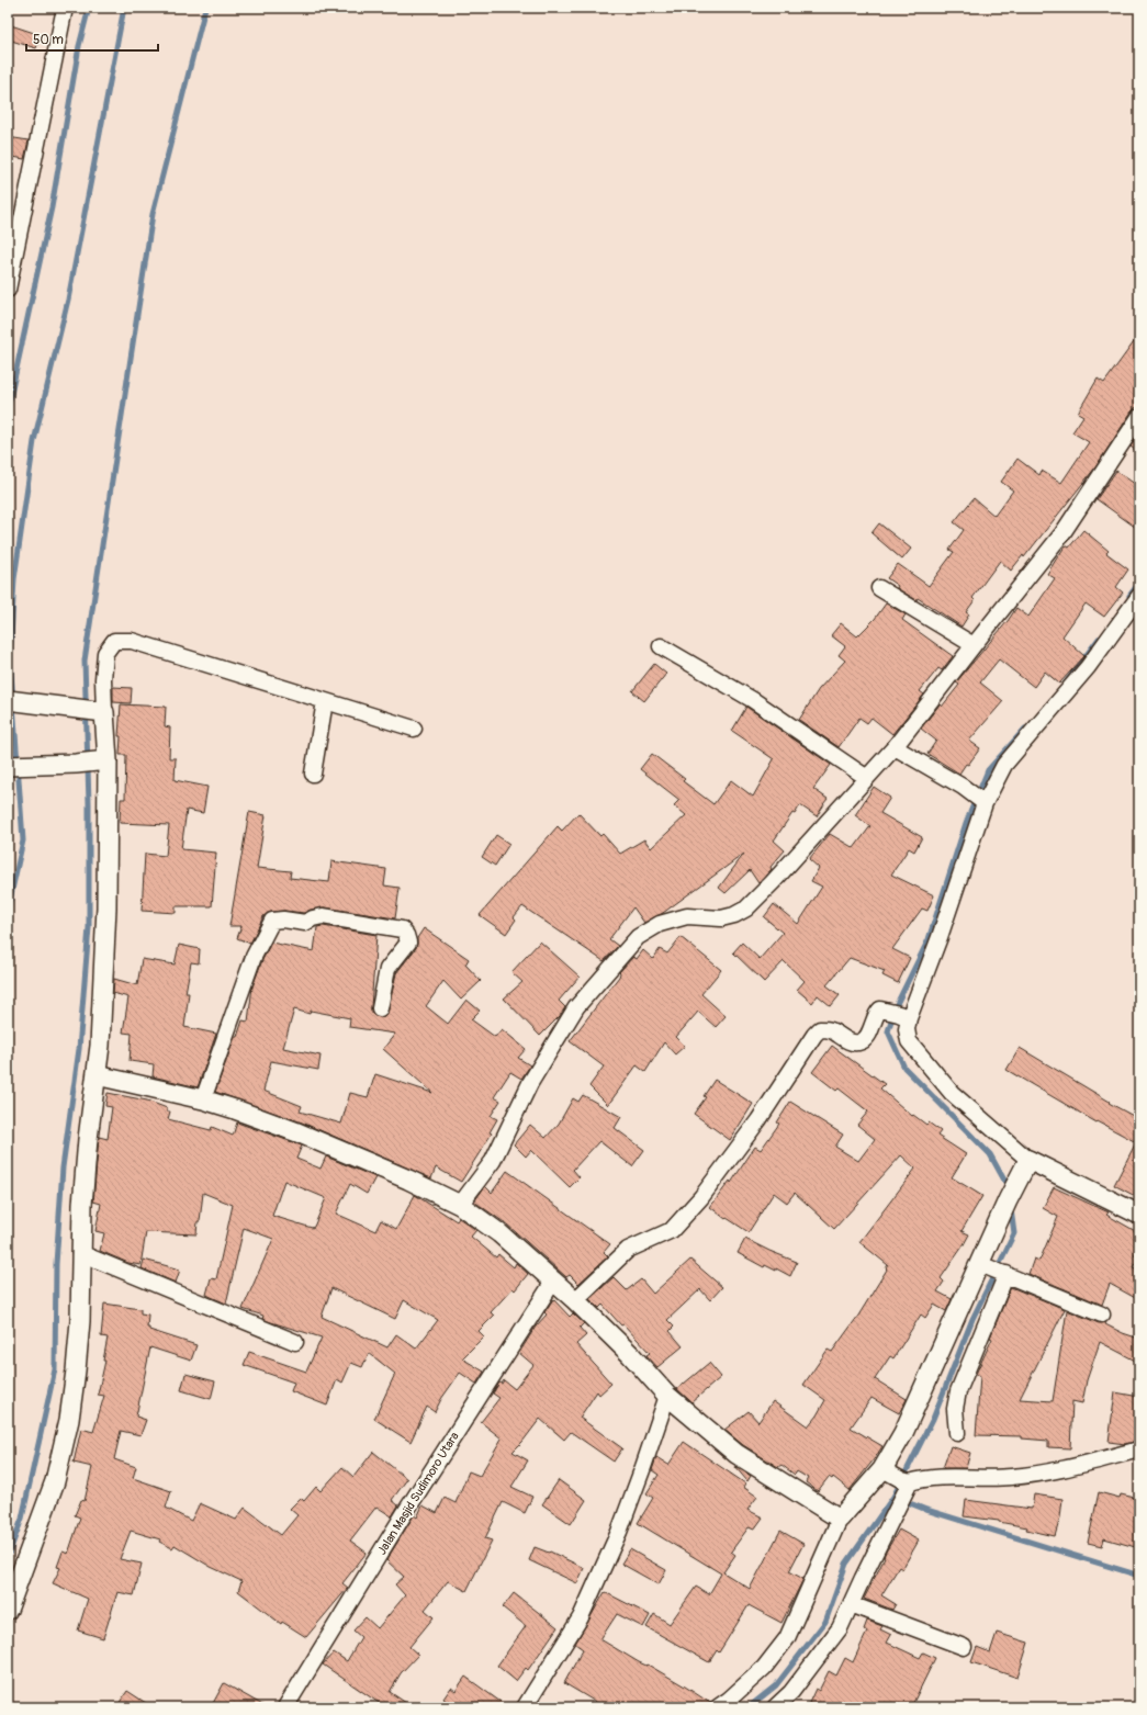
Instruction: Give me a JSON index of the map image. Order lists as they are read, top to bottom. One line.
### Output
{"streets":{"street":["Jalan Masjid Sudimoro Utara"]},"scale_bar":"50 m"}
